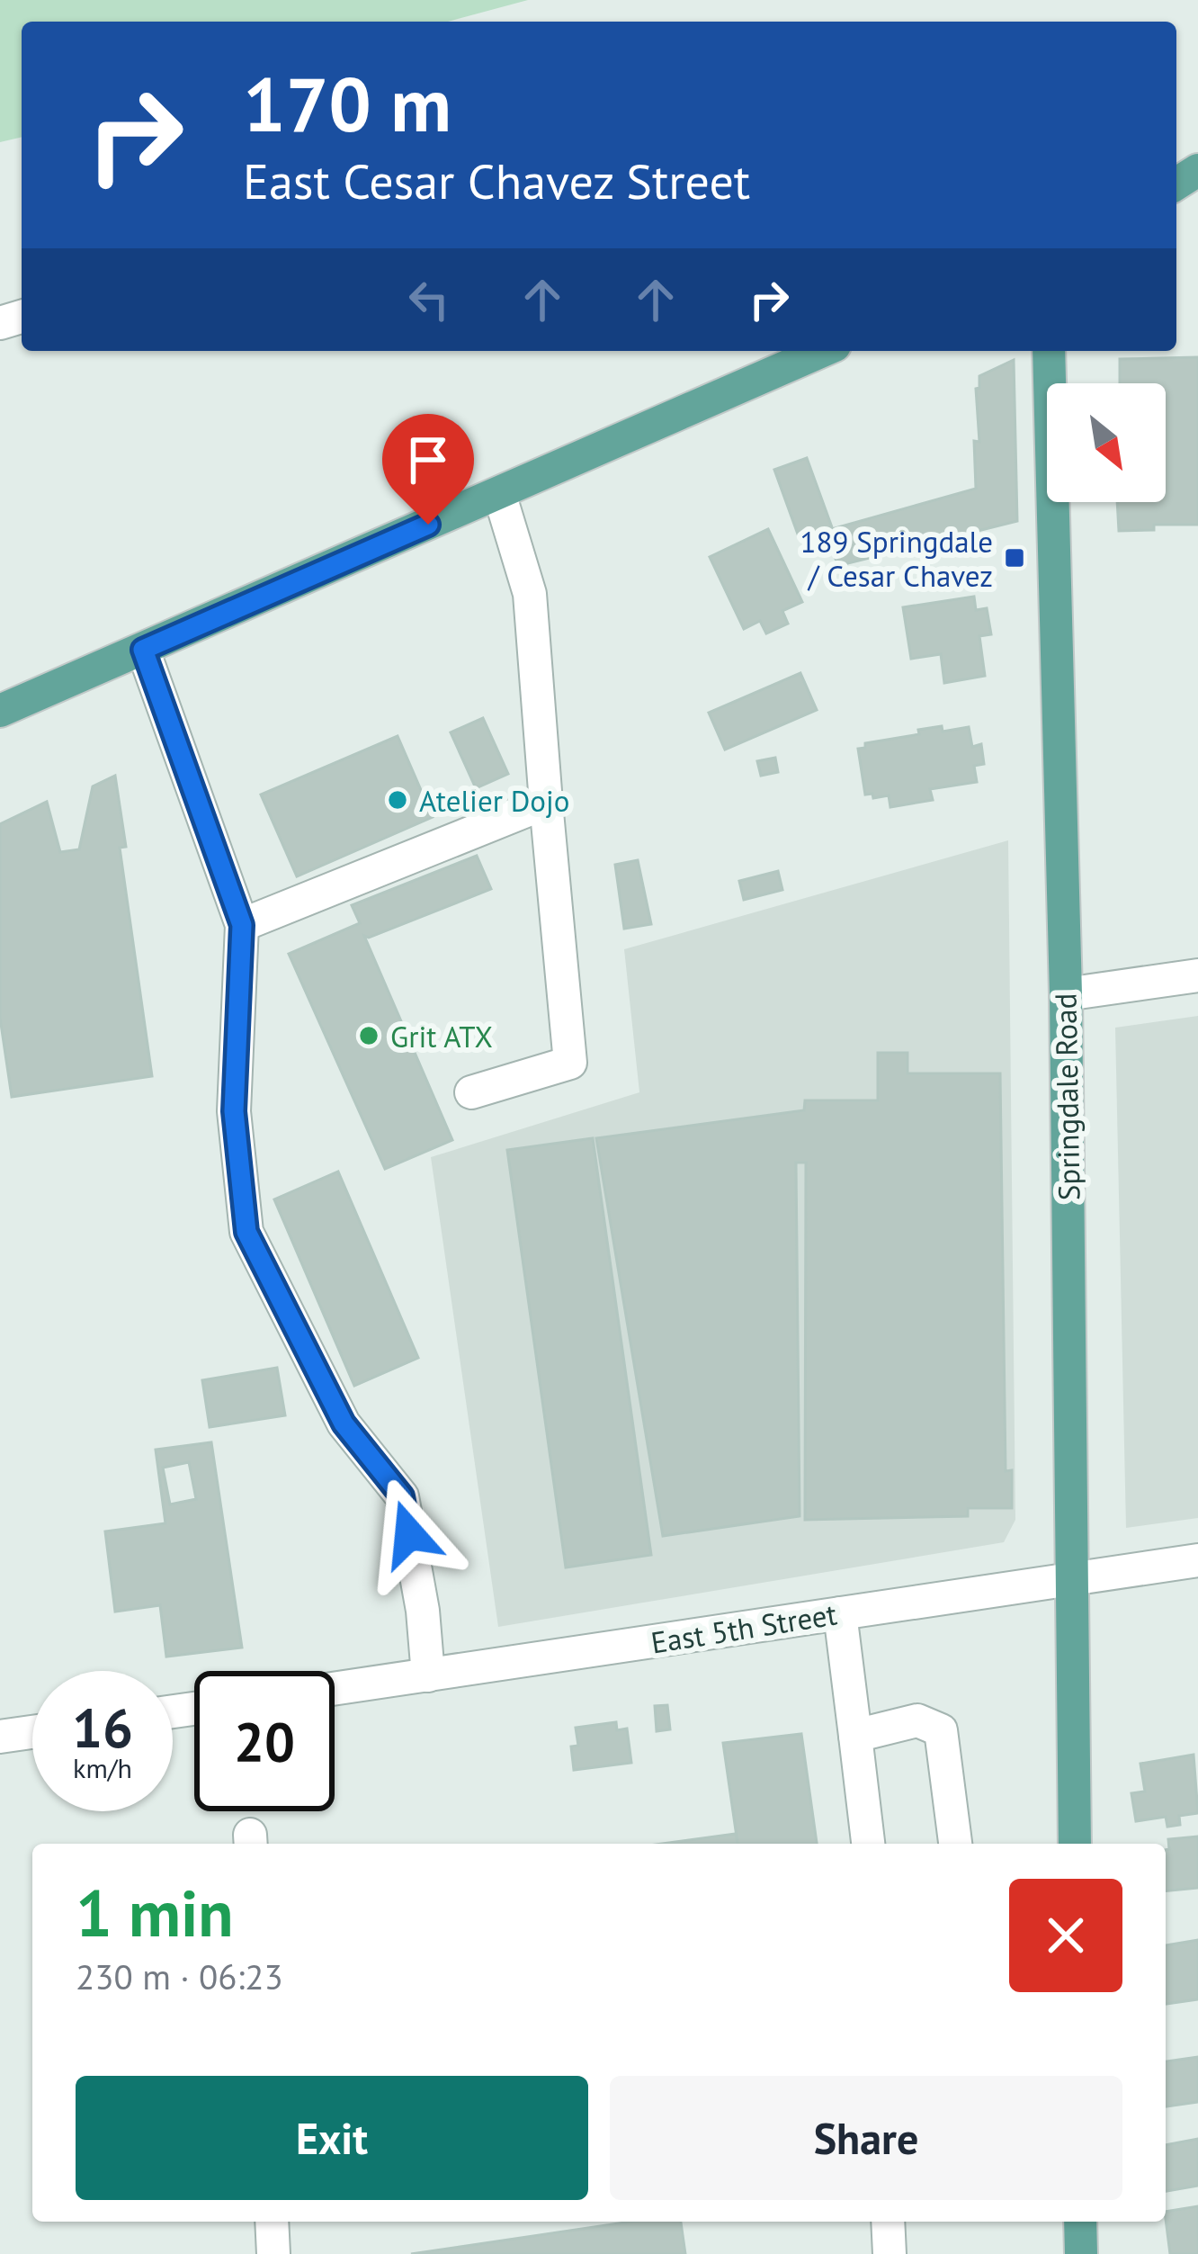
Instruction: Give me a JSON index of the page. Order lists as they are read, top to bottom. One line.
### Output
{"streets":{"main road":["Springdale Road"],"street":["East 5th Street"]},"crossings":[["Springdale Road","East 5th Street"]],"places":{"transit":["189 Springdale / Cesar Chavez"],"other":["Atelier Dojo","Grit ATX"]},"north":"bottom right","page":{"turn":["170 m","East Cesar Chavez Street"],"speed":"16 km/h","limit":"20","heading":["1 min","230 m · 06:23"],"buttons":["Exit","Share"]}}
